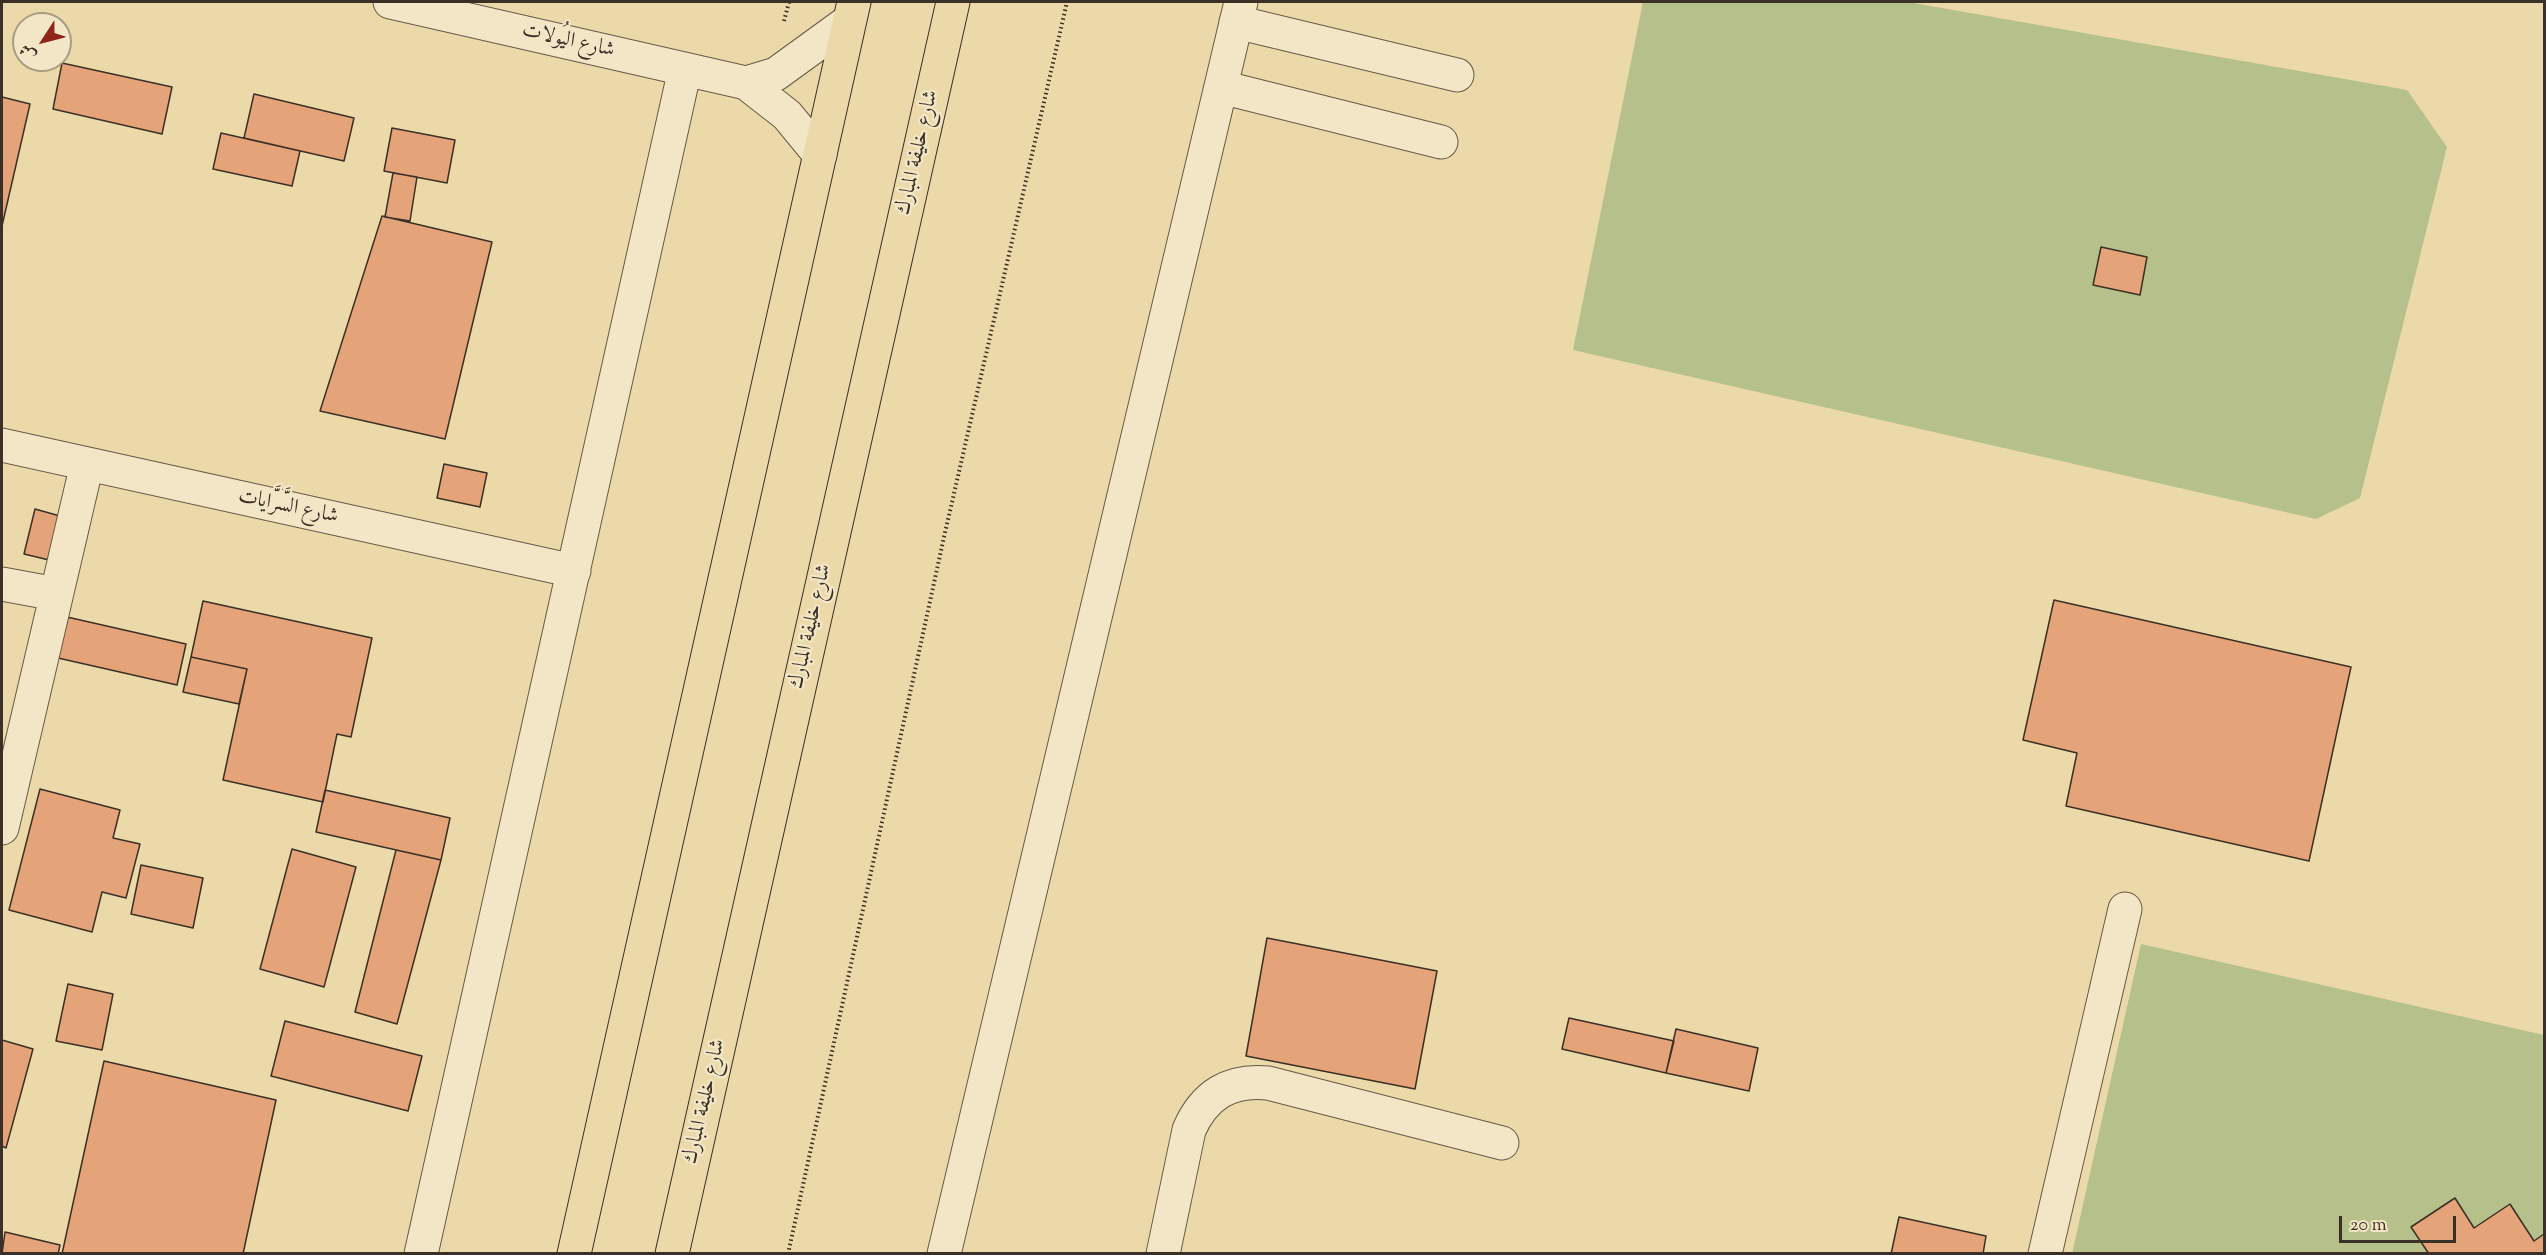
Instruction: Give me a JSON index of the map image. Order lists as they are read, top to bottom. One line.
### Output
{"streets":{"main road":["شارع خليفة المبارك"],"street":["شارع اليُولات","شارع السَّرَّايات"]},"scale_bar":"20 m","north":"bottom left"}
